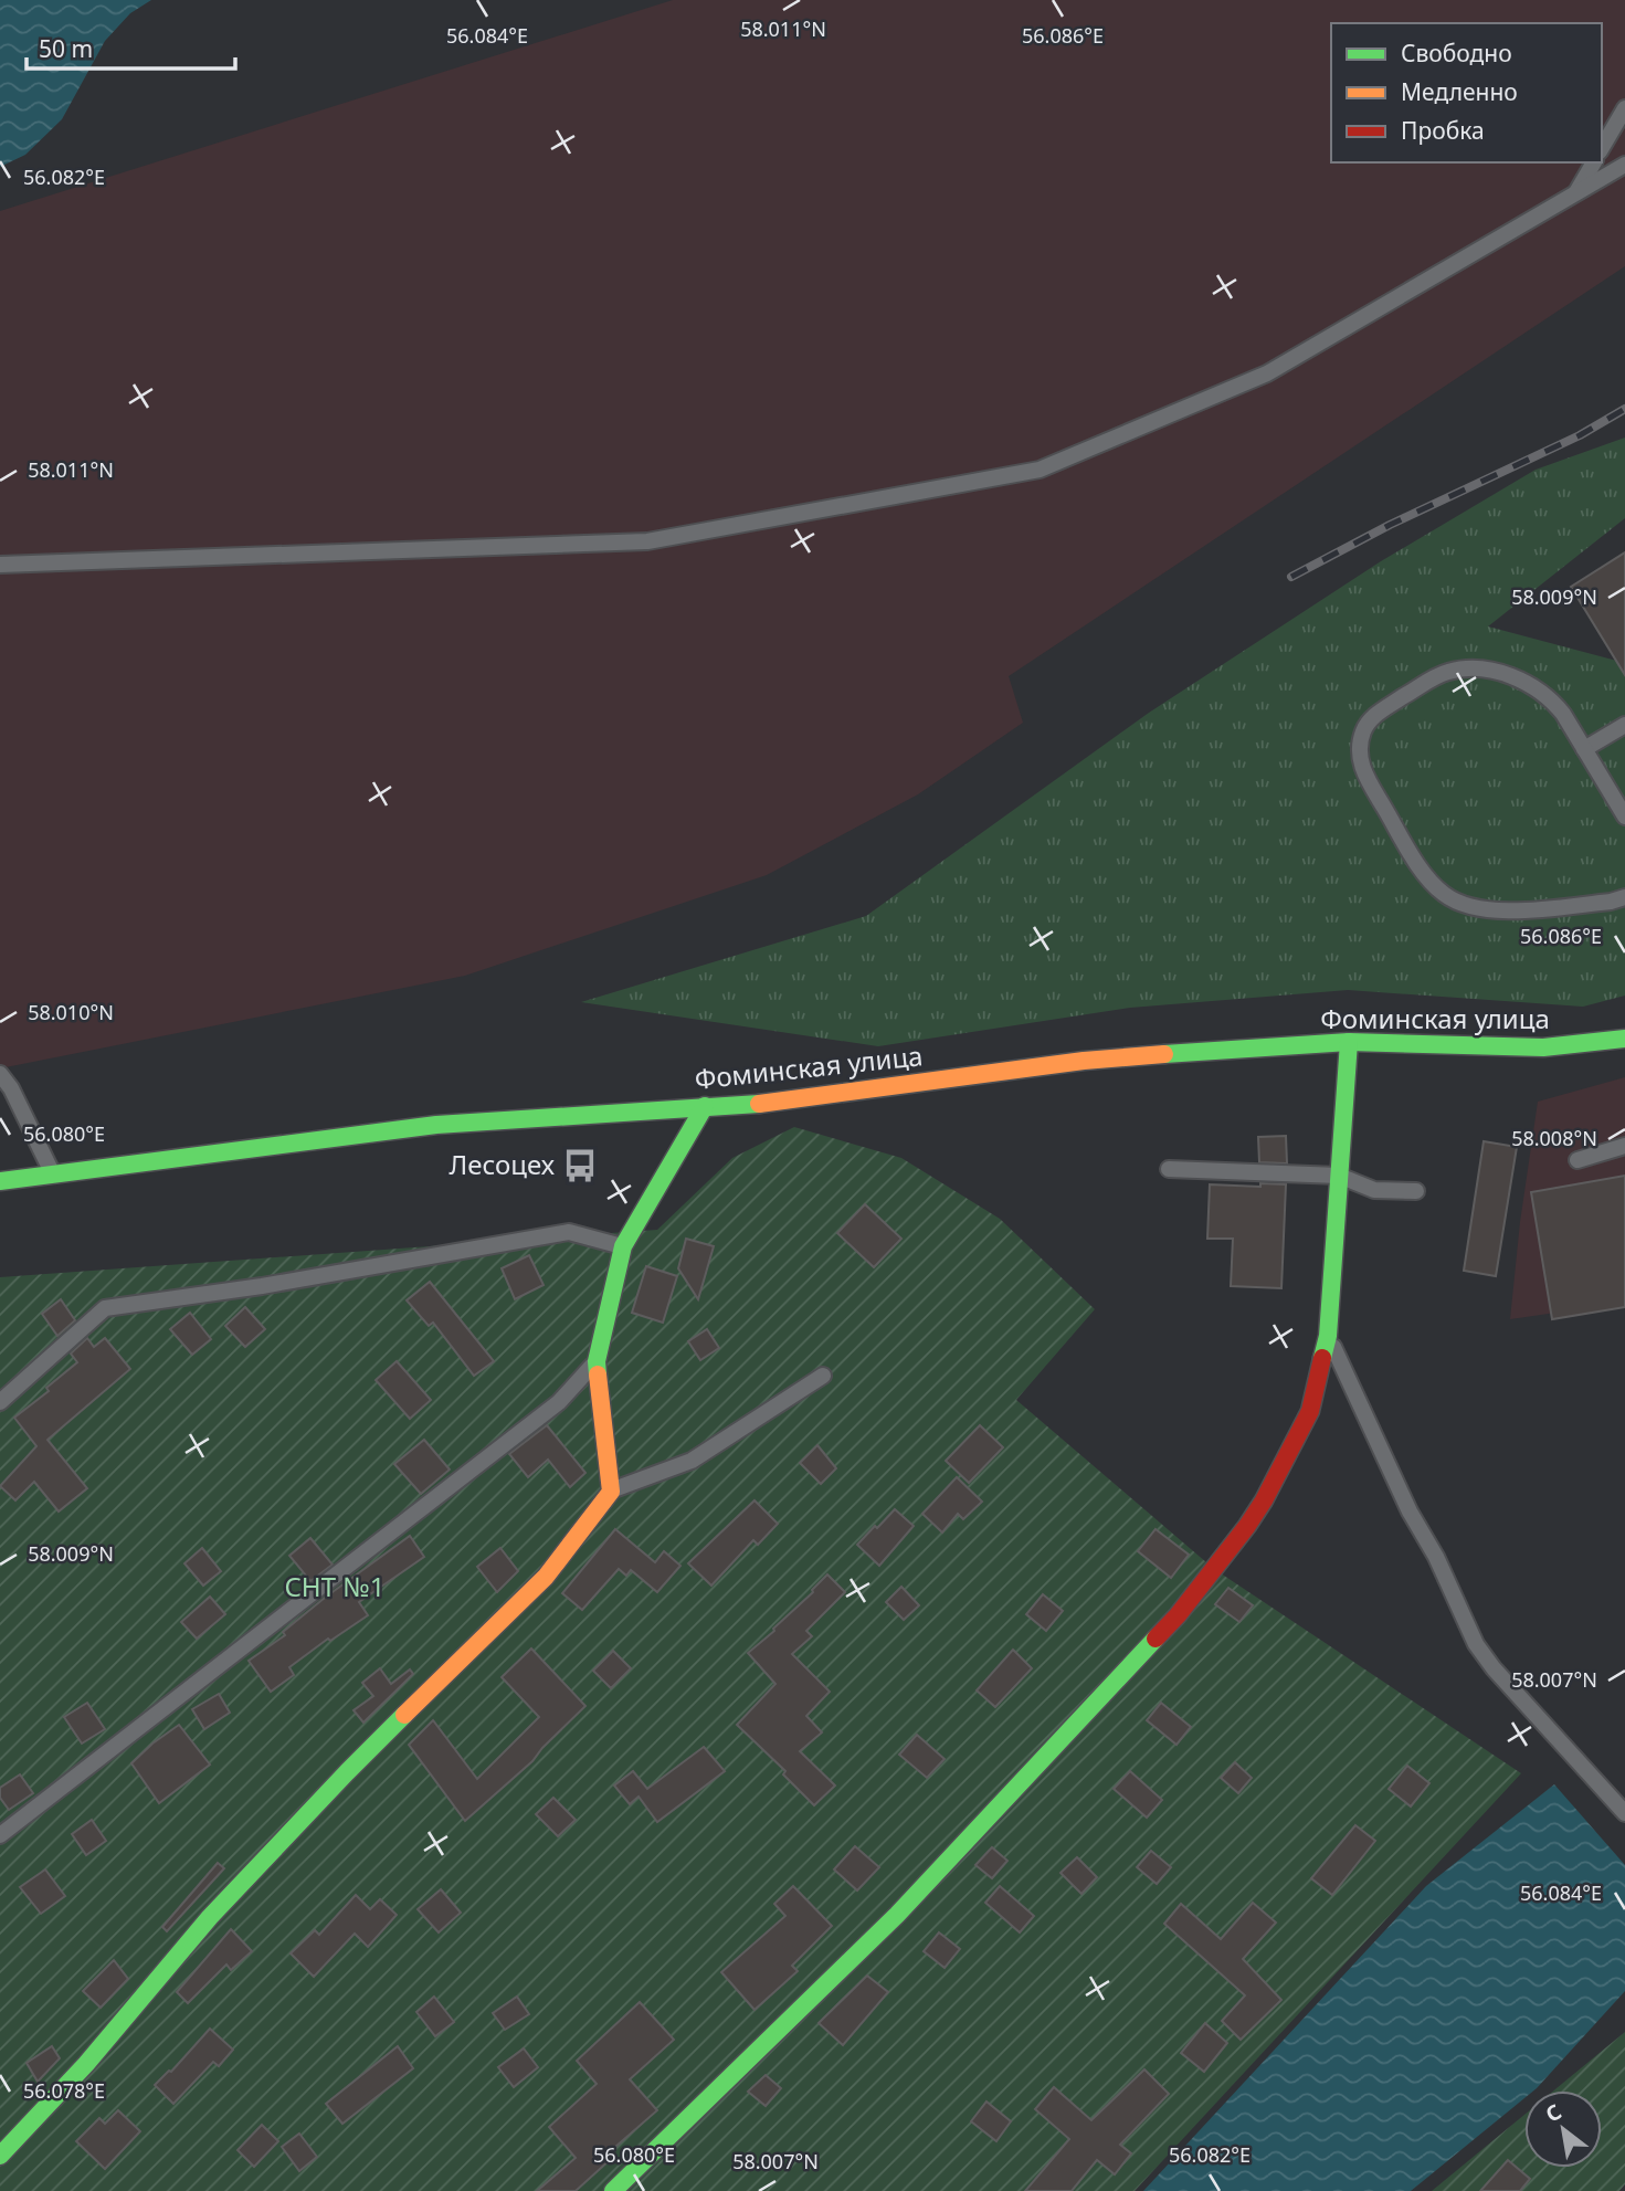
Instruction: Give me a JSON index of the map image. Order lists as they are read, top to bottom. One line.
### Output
{"streets":{"street":["Фоминская улица"]},"parks":["СНТ №1"],"places":{"bus stop":["Лесоцех"]},"legend":["Свободно","Медленно","Пробка"],"scale_bar":"50 m","north":"top left","coordinates":["58.011°N","56.084°E","56.086°E","56.082°E","58.009°N","58.010°N","56.080°E","58.008°N","58.007°N","56.078°E"]}
